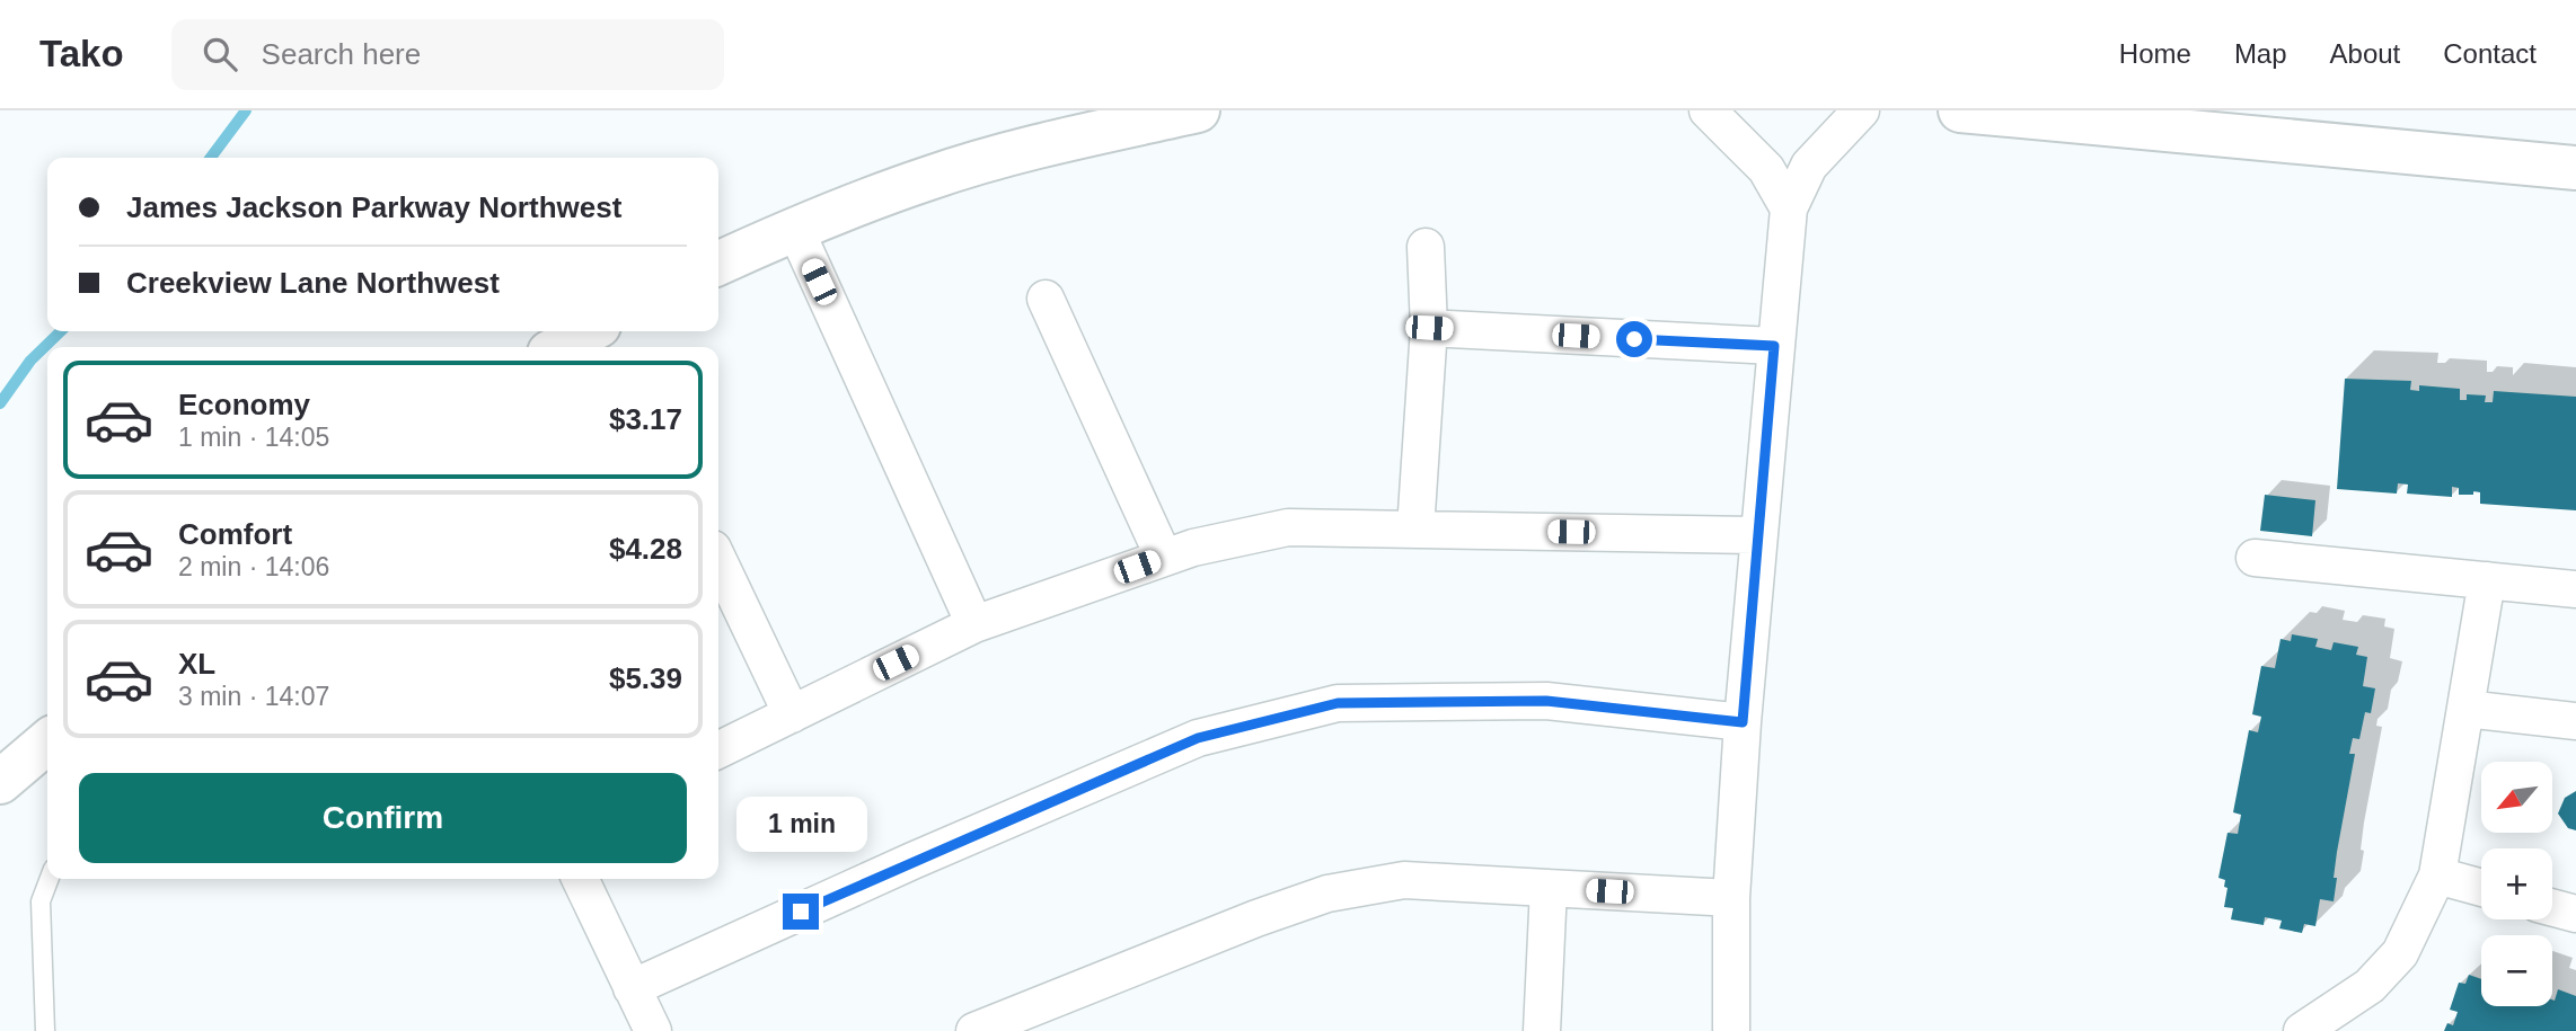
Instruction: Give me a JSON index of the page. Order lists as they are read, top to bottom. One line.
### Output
{"north":"bottom left","page":{"header":"Tako","search":"Search here","nav":["Home","Map","About","Contact"],"banner":["James Jackson Parkway Northwest","Creekview Lane Northwest"],"list":[{"name":"Economy","note":"1 min · 14:05","value":"$3.17"},{"name":"Comfort","note":"2 min · 14:06","value":"$4.28"},{"name":"XL","note":"3 min · 14:07","value":"$5.39"}],"buttons":"Confirm","map_buttons":["+","−"],"bubble":"1 min"}}
